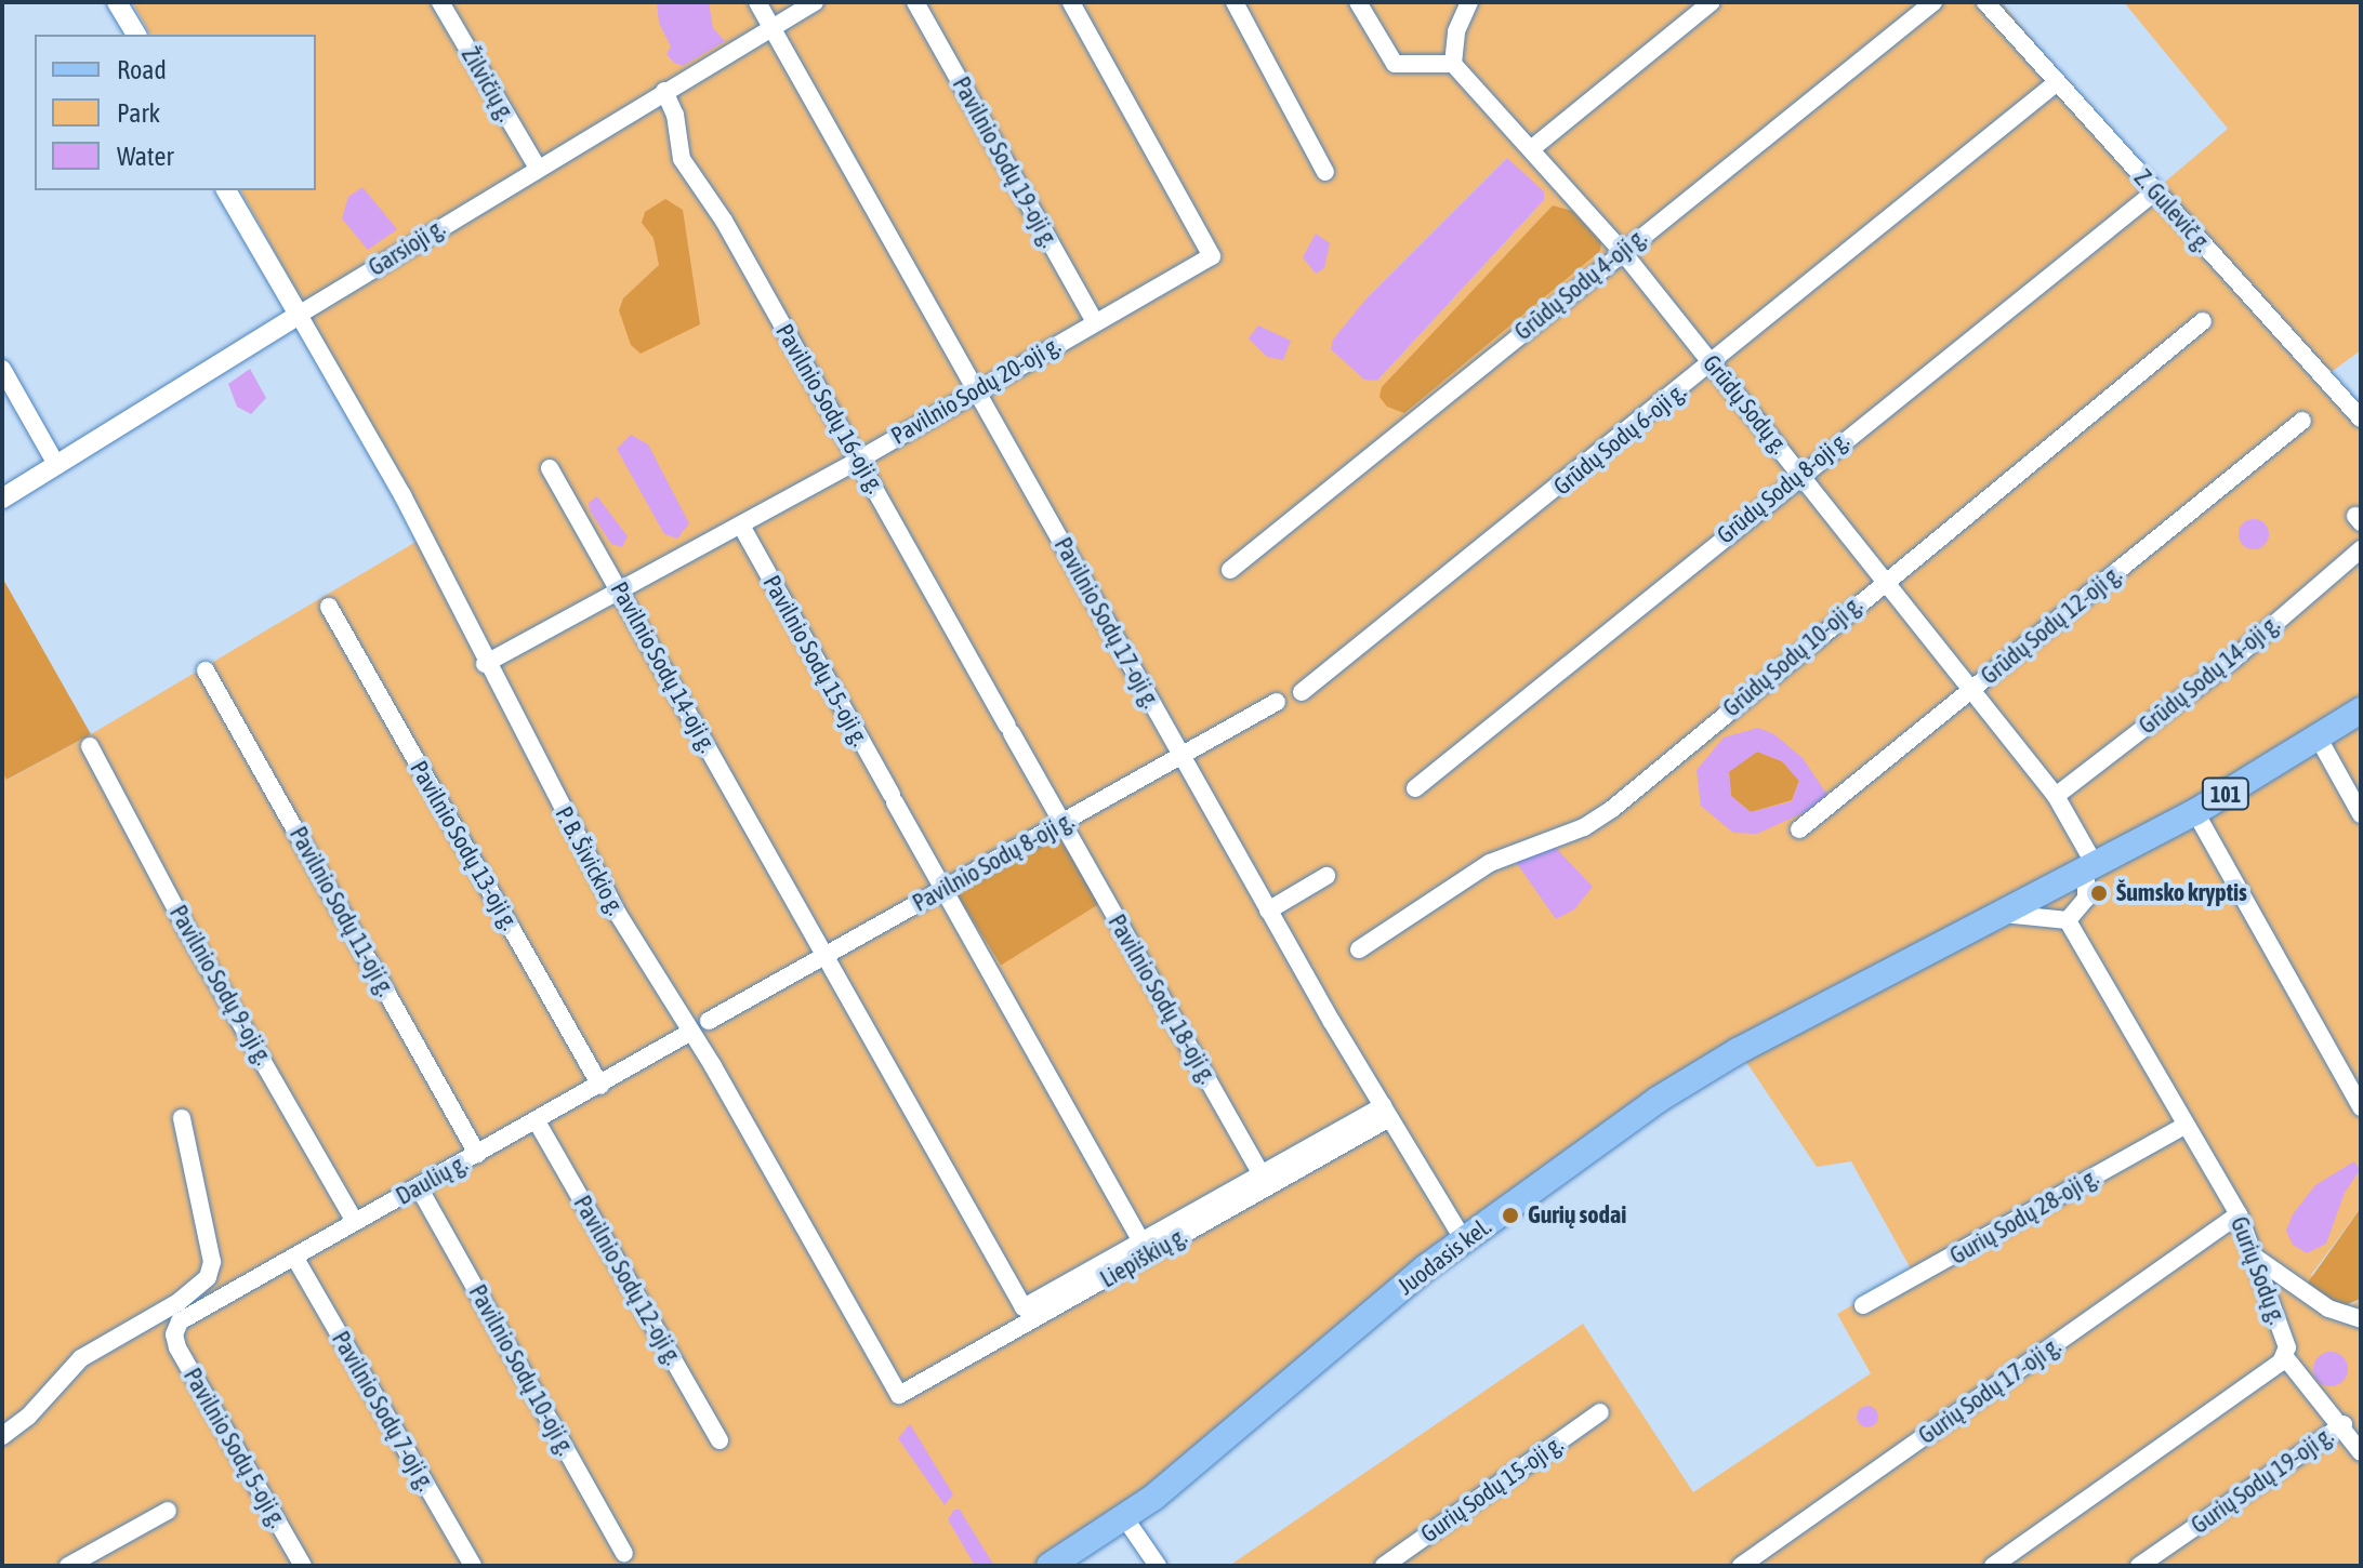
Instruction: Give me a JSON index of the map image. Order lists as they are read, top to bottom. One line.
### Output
{"streets":{"main road":["101","Juodasis kel."],"street":["Žilvičių g.","Pavilnio Sodų 19-oji g.","Z. Gulevič g.","Garsioji g.","Grūdų Sodų 4-oji g.","Pavilnio Sodų 20-oji g.","Grūdų Sodų g.","Pavilnio Sodų 16-oji g.","Grūdų Sodų 6-oji g.","Grūdų Sodų 8-oji g.","Pavilnio Sodų 17-oji g.","Grūdų Sodų 12-oji g.","Grūdų Sodų 10-oji g.","Pavilnio Sodų 15-oji g.","Pavilnio Sodų 14-oji g.","Grūdų Sodų 14-oji g.","Pavilnio Sodų 13-oji g.","P. B. Šivickio g.","Pavilnio Sodų 8-oji g.","Pavilnio Sodų 11-oji g.","Pavilnio Sodų 9-oji g.","Pavilnio Sodų 18-oji g.","Daulių g.","Gurių Sodų 28-oji g.","Liepiškių g.","Gurių Sodų g.","Pavilnio Sodų 12-oji g.","Pavilnio Sodų 10-oji g.","Gurių Sodų 17-oji g.","Pavilnio Sodų 7-oji g.","Pavilnio Sodų 5-oji g.","Gurių Sodų 19-oji g.","Gurių Sodų 15-oji g."]},"crossings":[["Žilvičių g.","Garsioji g."],["Pavilnio Sodų 19-oji g.","Pavilnio Sodų 20-oji g."],["Z. Gulevič g.","Grūdų Sodų 6-oji g."],["Z. Gulevič g.","Grūdų Sodų 8-oji g."],["Garsioji g.","Pavilnio Sodų 16-oji g."],["Garsioji g.","Pavilnio Sodų 17-oji g."],["Garsioji g.","P. B. Šivickio g."],["Grūdų Sodų 4-oji g.","Grūdų Sodų g."],["Pavilnio Sodų 20-oji g.","Pavilnio Sodų 16-oji g."],["Pavilnio Sodų 20-oji g.","Pavilnio Sodų 17-oji g."],["Pavilnio Sodų 20-oji g.","Pavilnio Sodų 15-oji g."],["Pavilnio Sodų 20-oji g.","Pavilnio Sodų 14-oji g."],["Pavilnio Sodų 20-oji g.","P. B. Šivickio g."],["Grūdų Sodų g.","Grūdų Sodų 6-oji g."],["Grūdų Sodų g.","Grūdų Sodų 8-oji g."],["Grūdų Sodų g.","Grūdų Sodų 12-oji g."],["Grūdų Sodų g.","Grūdų Sodų 10-oji g."],["Grūdų Sodų g.","Grūdų Sodų 14-oji g."],["Grūdų Sodų g.","101"],["Pavilnio Sodų 16-oji g.","Pavilnio Sodų 8-oji g."],["Pavilnio Sodų 16-oji g.","Pavilnio Sodų 18-oji g."],["Pavilnio Sodų 17-oji g.","Pavilnio Sodų 8-oji g."],["Pavilnio Sodų 17-oji g.","Juodasis kel."],["Pavilnio Sodų 17-oji g.","Liepiškių g."],["Pavilnio Sodų 15-oji g.","Pavilnio Sodų 14-oji g."],["Pavilnio Sodų 15-oji g.","Pavilnio Sodų 8-oji g."],["Pavilnio Sodų 14-oji g.","Pavilnio Sodų 8-oji g."],["101","Juodasis kel."],["Pavilnio Sodų 13-oji g.","Daulių g."],["P. B. Šivickio g.","Daulių g."],["P. B. Šivickio g.","Liepiškių g."],["Pavilnio Sodų 8-oji g.","Pavilnio Sodų 18-oji g."],["Pavilnio Sodų 11-oji g.","Daulių g."],["Pavilnio Sodų 9-oji g.","Daulių g."],["Daulių g.","Pavilnio Sodų 12-oji g."],["Daulių g.","Pavilnio Sodų 10-oji g."],["Daulių g.","Pavilnio Sodų 7-oji g."],["Daulių g.","Pavilnio Sodų 5-oji g."],["Gurių Sodų 28-oji g.","Gurių Sodų g."],["Gurių Sodų g.","Gurių Sodų 17-oji g."]],"places":["Šumsko kryptis","Gurių sodai"],"legend":["Road","Park","Water"]}
